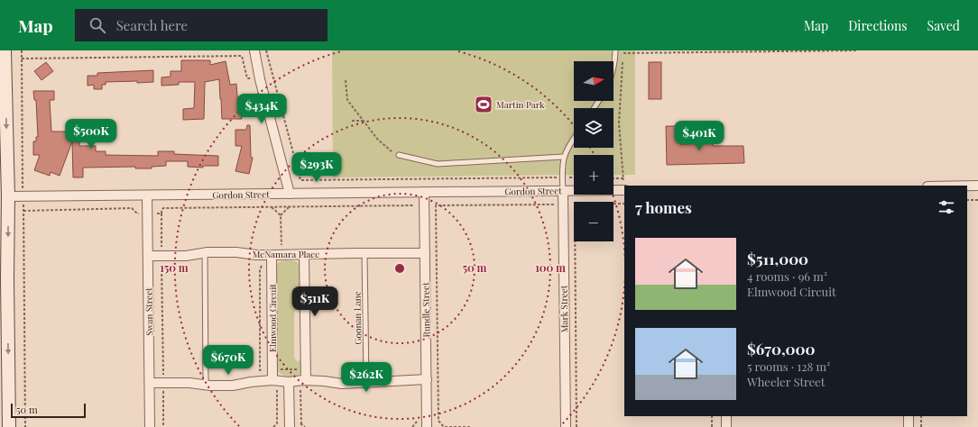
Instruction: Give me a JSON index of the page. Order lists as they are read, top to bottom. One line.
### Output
{"streets":{"street":["Gordon Street","McNamara Place","Mark Street","Rundle Street","Swan Street","Elmwood Circuit"],"lane":["Goonan Lane"]},"crossings":[["Gordon Street","Mark Street"],["Gordon Street","Rundle Street"],["Gordon Street","Swan Street"],["McNamara Place","Rundle Street"],["McNamara Place","Swan Street"],["McNamara Place","Elmwood Circuit"],["McNamara Place","Goonan Lane"]],"places":{"sports":["Martin Park"]},"scale_bar":"50 m","north":"right","page":{"header":"Map","search":"Search here","nav":["Map","Directions","Saved"],"map_buttons":["+","−"],"price":["$434K","$500K","$401K","$293K","$511K","$670K","$262K"],"heading":"7 homes","list":[{"name":"$511,000","note":"4 rooms · 96 m² · Elmwood Circuit"},{"name":"$670,000","note":"5 rooms · 128 m² · Wheeler Street"}],"scale":"50 m"},"rings":["50 m","100 m","150 m"]}
